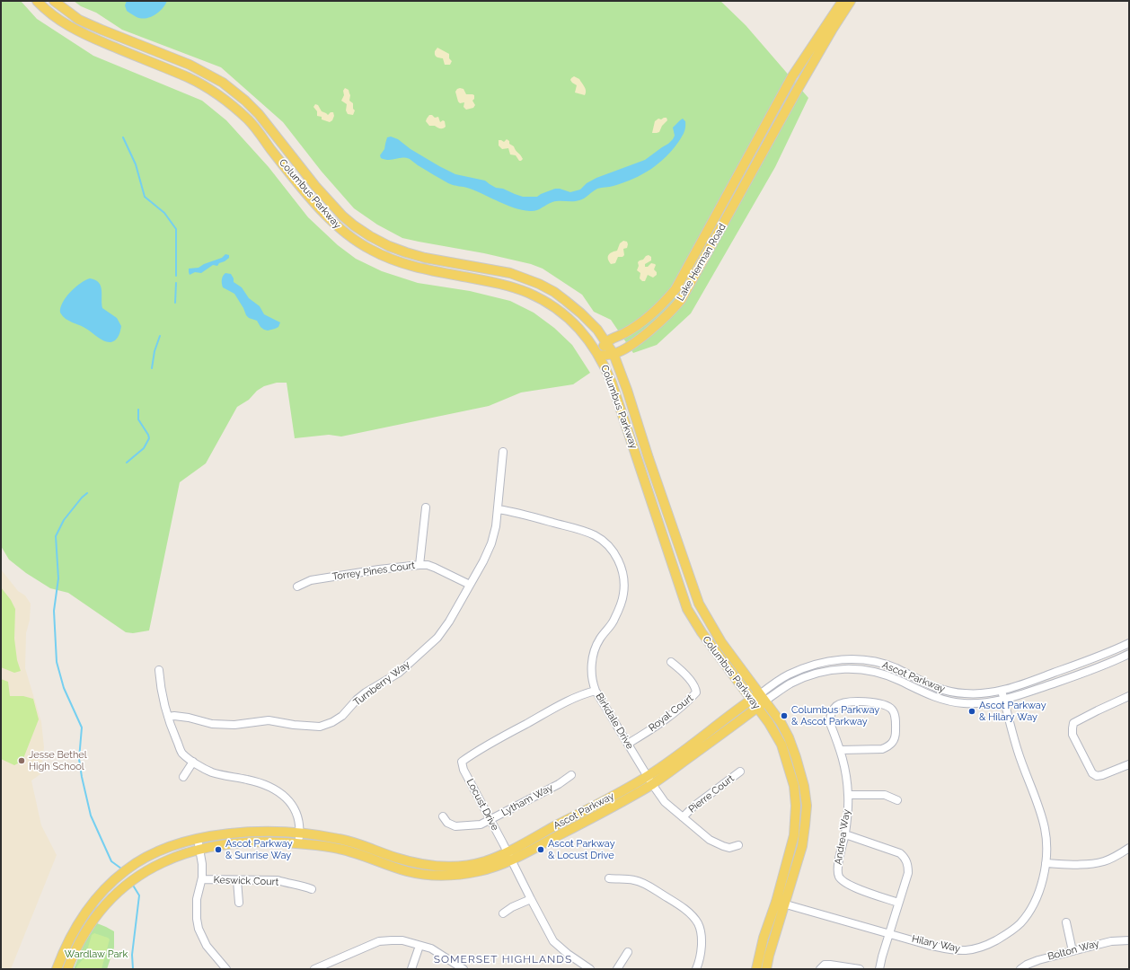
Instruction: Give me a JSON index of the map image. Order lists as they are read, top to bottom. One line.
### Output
{"streets":{"main road":["Columbus Parkway","Lake Herman Road","Ascot Parkway"],"street":["Torrey Pines Court","Turnberry Way","Royal Court","Birkdale Drive","Pierre Court","Lytham Way","Locust Drive","Andrea Way","Keswick Court","Hilary Way","Bolton Way"]},"crossings":[["Columbus Parkway","Lake Herman Road"],["Columbus Parkway","Ascot Parkway"],["Columbus Parkway","Hilary Way"],["Torrey Pines Court","Turnberry Way"],["Ascot Parkway","Birkdale Drive"],["Ascot Parkway","Locust Drive"],["Ascot Parkway","Hilary Way"],["Turnberry Way","Birkdale Drive"],["Royal Court","Birkdale Drive"],["Birkdale Drive","Pierre Court"],["Birkdale Drive","Locust Drive"],["Lytham Way","Locust Drive"]],"districts":["SOMERSET HIGHLANDS"],"parks":["Wardlaw Park"],"places":["Ascot Parkway & Hilary Way","Columbus Parkway & Ascot Parkway","Jesse Bethel High School","Ascot Parkway & Sunrise Way","Ascot Parkway & Locust Drive"]}
